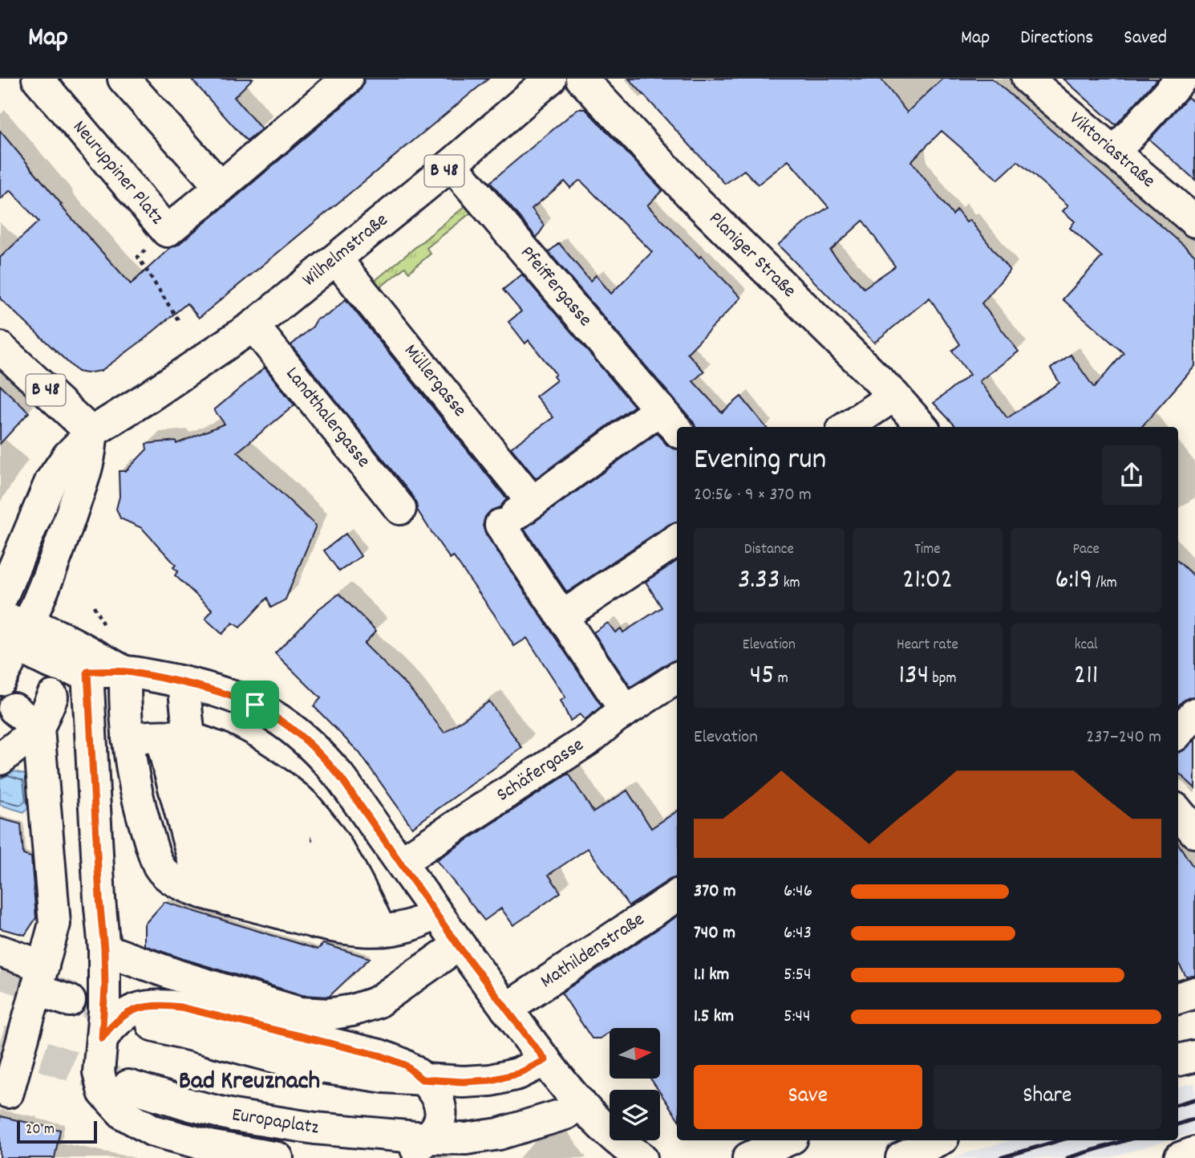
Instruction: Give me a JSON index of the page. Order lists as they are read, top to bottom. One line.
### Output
{"streets":{"street":["Viktoriastraße","B 48","Neuruppiner Platz","Wilhelmstraße","Planiger Straße","Pfeiffergasse","Müllergasse","Landthalergasse","Schäfergasse","Mathildenstraße","Europaplatz"]},"crossings":[["B 48","Wilhelmstraße"],["Wilhelmstraße","Pfeiffergasse"],["Wilhelmstraße","Müllergasse"],["Wilhelmstraße","Landthalergasse"]],"districts":["Bad Kreuznach"],"scale_bar":"20 m","north":"right","page":{"header":"Map","nav":["Map","Directions","Saved"],"heading":["Evening run","20:56 · 9 × 370 m"],"stats":[["Distance","3.33 km"],["Time","21:02"],["Pace","6:19 /km"],["Elevation","45 m"],["Heart rate","134 bpm"],["kcal","211"]],"chart":["Elevation","237–240 m"],"list":[{"name":"370 m","note":"6:46"},{"name":"740 m","note":"6:43"},{"name":"1.1 km","note":"5:54"},{"name":"1.5 km","note":"5:44"}],"buttons":["Save","Share"],"scale":"20 m"}}
